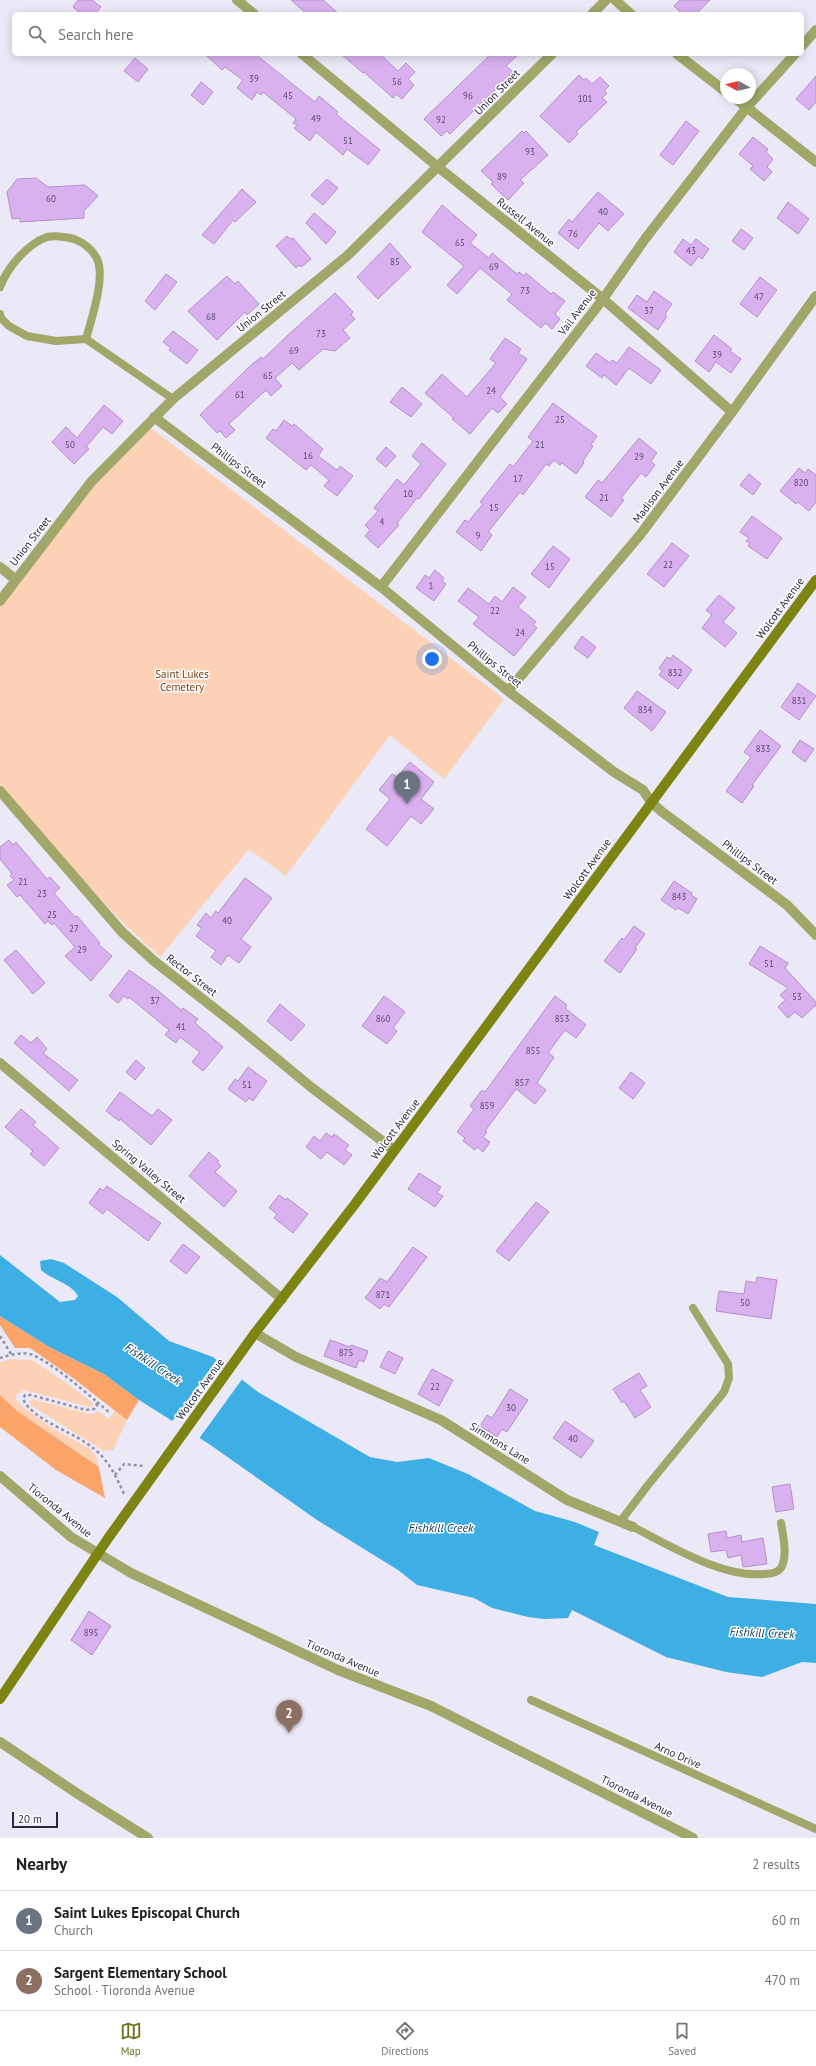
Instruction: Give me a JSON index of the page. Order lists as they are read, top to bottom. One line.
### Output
{"streets":{"main road":["Wolcott Avenue"],"street":["Union Street","Russell Avenue","Vail Avenue","Phillips Street","Madison Avenue","Rector Street","Spring Valley Street","Simmons Lane","Tioronda Avenue"],"lane":["Arno Drive"]},"crossings":[["Union Street","Russell Avenue"],["Union Street","Phillips Street"],["Russell Avenue","Vail Avenue"],["Russell Avenue","Madison Avenue"],["Vail Avenue","Phillips Street"],["Phillips Street","Madison Avenue"],["Phillips Street","Wolcott Avenue"],["Wolcott Avenue","Rector Street"],["Wolcott Avenue","Spring Valley Street"],["Wolcott Avenue","Simmons Lane"],["Wolcott Avenue","Tioronda Avenue"]],"water":["Fishkill Creek"],"parks":["Saint Lukes Cemetery"],"house_numbers":["39","56","45","96","101","49","92","51","93","89","60","40","76","65","43","85","69","73","47","37","68","73","69","39","65","24","61","25","50","21","16","29","17","820","10","21","15","4","9","22","15","1","22","24","832","831","834","833","21","23","843","25","40","27","29","51","53","37","860","853","41","855","857","51","859","871","50","875","22","30","40","895"],"scale_bar":"20 m","north":"left","page":{"search":"Search here","pins":["1","2"],"scale":"20 m","heading":["Nearby","2 results"],"list":[{"mark":"1","name":"Saint Lukes Episcopal Church","note":"Church","value":"60 m"},{"mark":"2","name":"Sargent Elementary School","note":"School · Tioronda Avenue","value":"470 m"}],"nav":["Map","Directions","Saved"]}}
